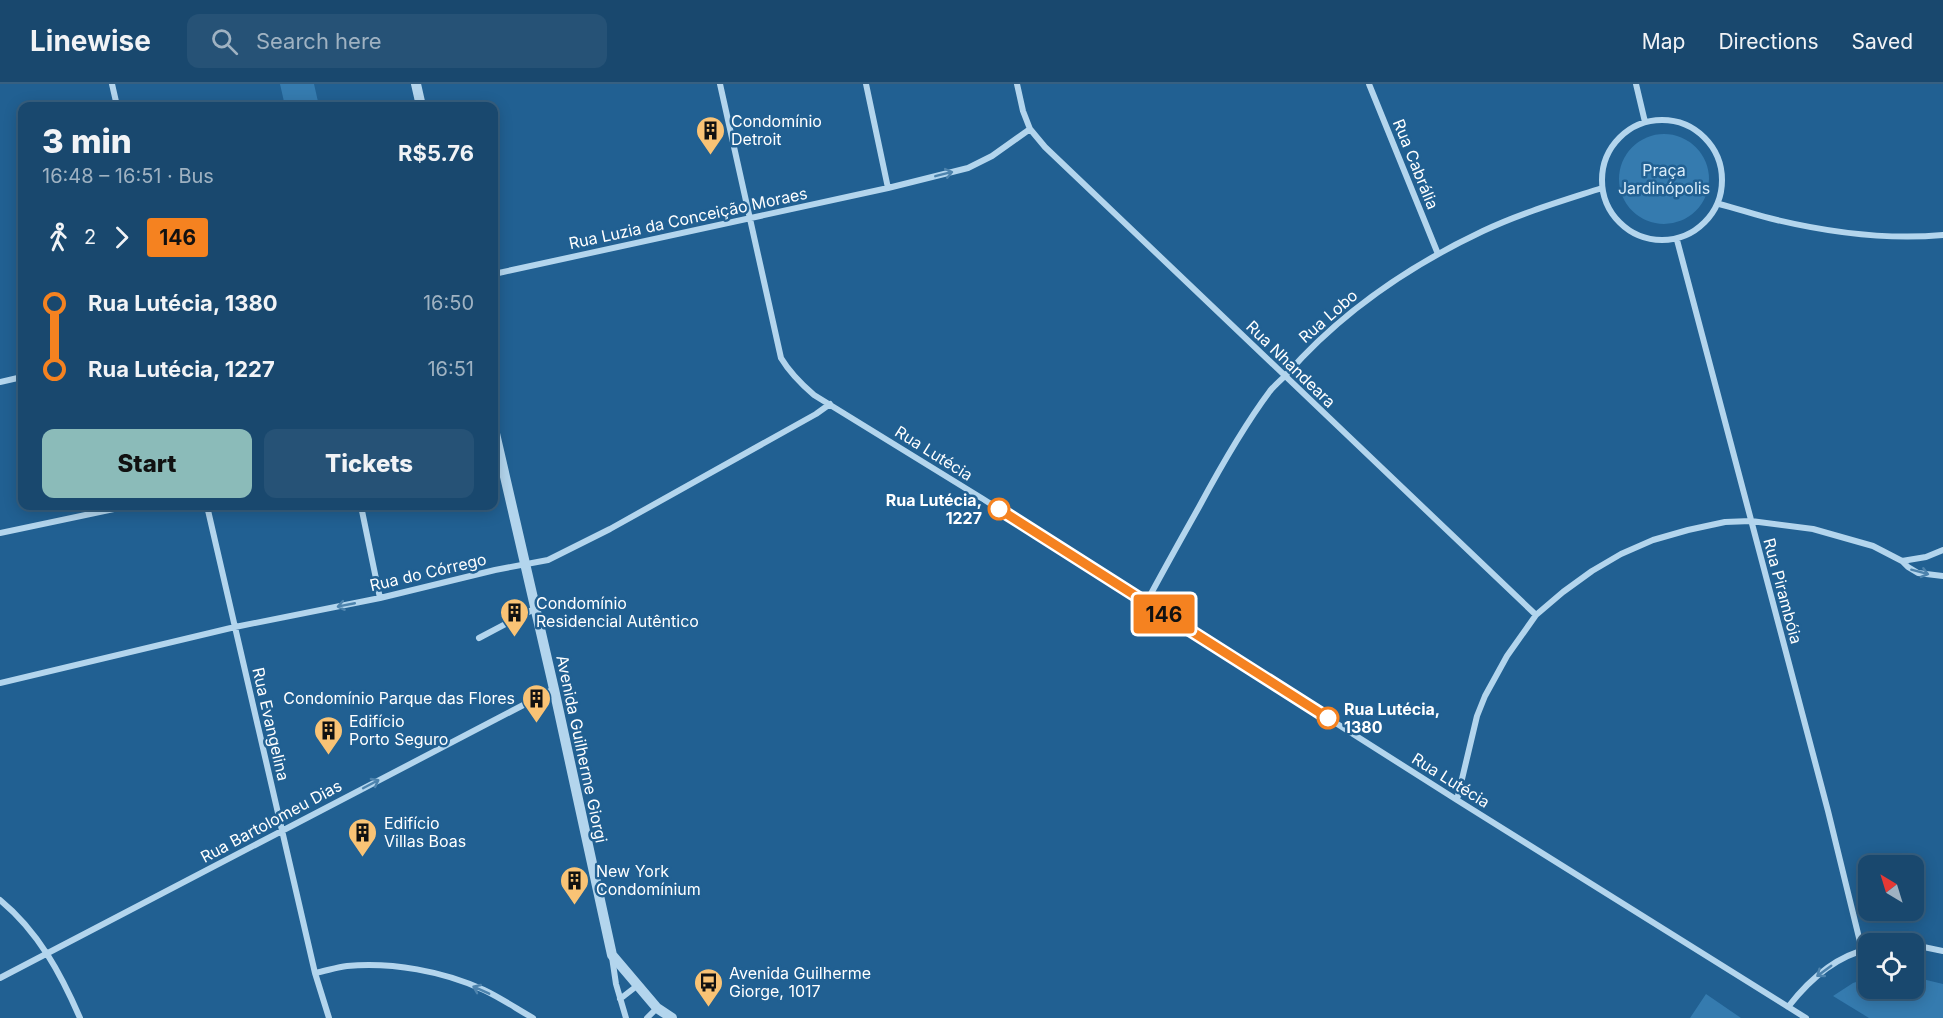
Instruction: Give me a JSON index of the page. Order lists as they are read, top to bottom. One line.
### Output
{"streets":{"street":["Rua Cabrália","Rua Luzia da Conceição Moraes","Rua Lobo","Rua Nhandeara","Rua Lutécia","Rua do Córrego","Rua Pirambóia","Rua Evangelina","Avenida Guilherme Giorgi","Rua Bartolomeu Dias"]},"crossings":[["Rua Cabrália","Rua Lobo"],["Rua Luzia da Conceição Moraes","Rua Nhandeara"],["Rua Luzia da Conceição Moraes","Rua Lutécia"],["Rua Lobo","Rua Nhandeara"],["Rua Lobo","Rua Lutécia"],["Rua Lobo","Rua Pirambóia"],["Rua Lutécia","Rua do Córrego"],["Rua do Córrego","Rua Evangelina"],["Rua do Córrego","Avenida Guilherme Giorgi"],["Rua Evangelina","Rua Bartolomeu Dias"],["Avenida Guilherme Giorgi","Rua Bartolomeu Dias"]],"one_way":["Rua Bartolomeu Dias"],"parks":["Praça Jardinópolis"],"places":{"building":["Condomínio Detroit","Condomínio Residencial Autêntico","Condomínio Parque das Flores","Edifício Porto Seguro","Edifício Villas Boas","New York Condomínium"],"other":["Rua Lutécia, 1227","Rua Lutécia, 1380"],"bus stop":["Avenida Guilherme Giorge, 1017"]},"lines":["bus line 146"],"north":"top left","page":{"header":"Linewise","search":"Search here","nav":["Map","Directions","Saved"],"on_map":"146","heading":["3 min","16:48 – 16:51 · Bus","R$5.76"],"legs":["2","146"],"list":[{"name":"Rua Lutécia, 1380","value":"16:50"},{"name":"Rua Lutécia, 1227","value":"16:51"}],"buttons":["Start","Tickets"]}}
